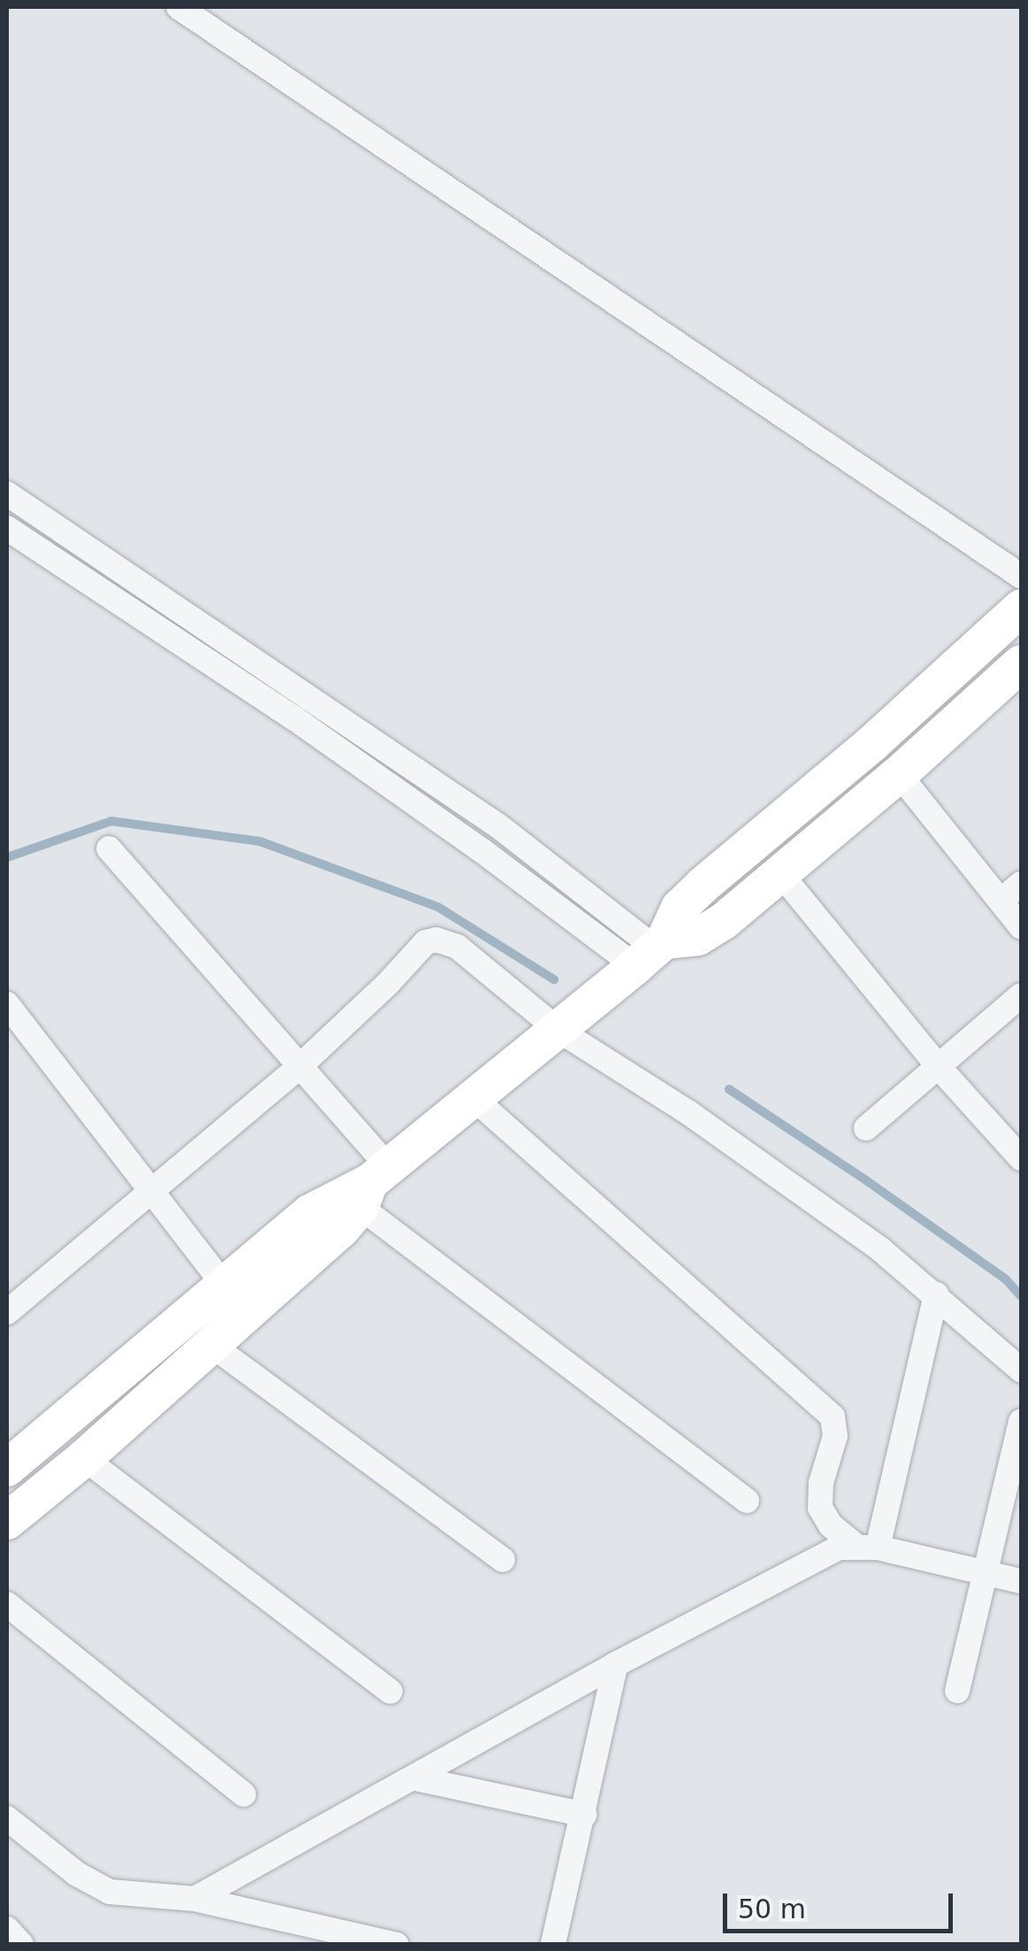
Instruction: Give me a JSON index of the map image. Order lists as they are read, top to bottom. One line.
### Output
{"scale_bar":"50 m"}
